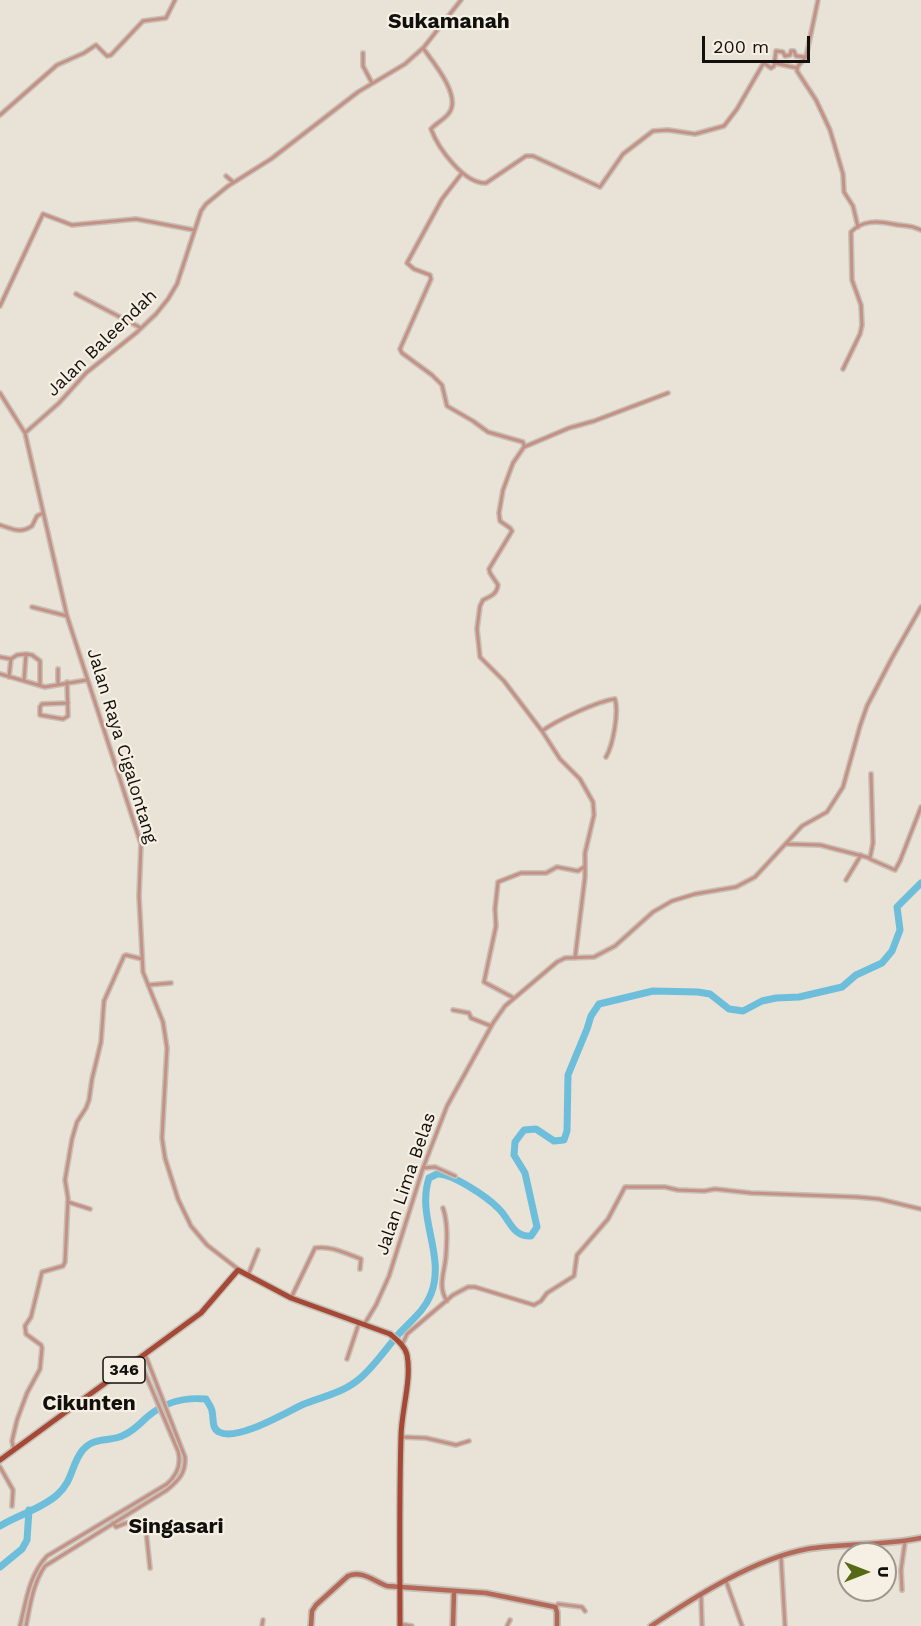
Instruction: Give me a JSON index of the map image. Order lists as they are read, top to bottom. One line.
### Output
{"streets":{"main road":["346"],"street":["Jalan Baleendah","Jalan Raya Cigalontang","Jalan Lima Belas"]},"crossings":[["Jalan Baleendah","Jalan Raya Cigalontang"],["Jalan Raya Cigalontang","346"]],"districts":["Sukamanah","Cikunten","Singasari"],"scale_bar":"200 m","north":"right"}
